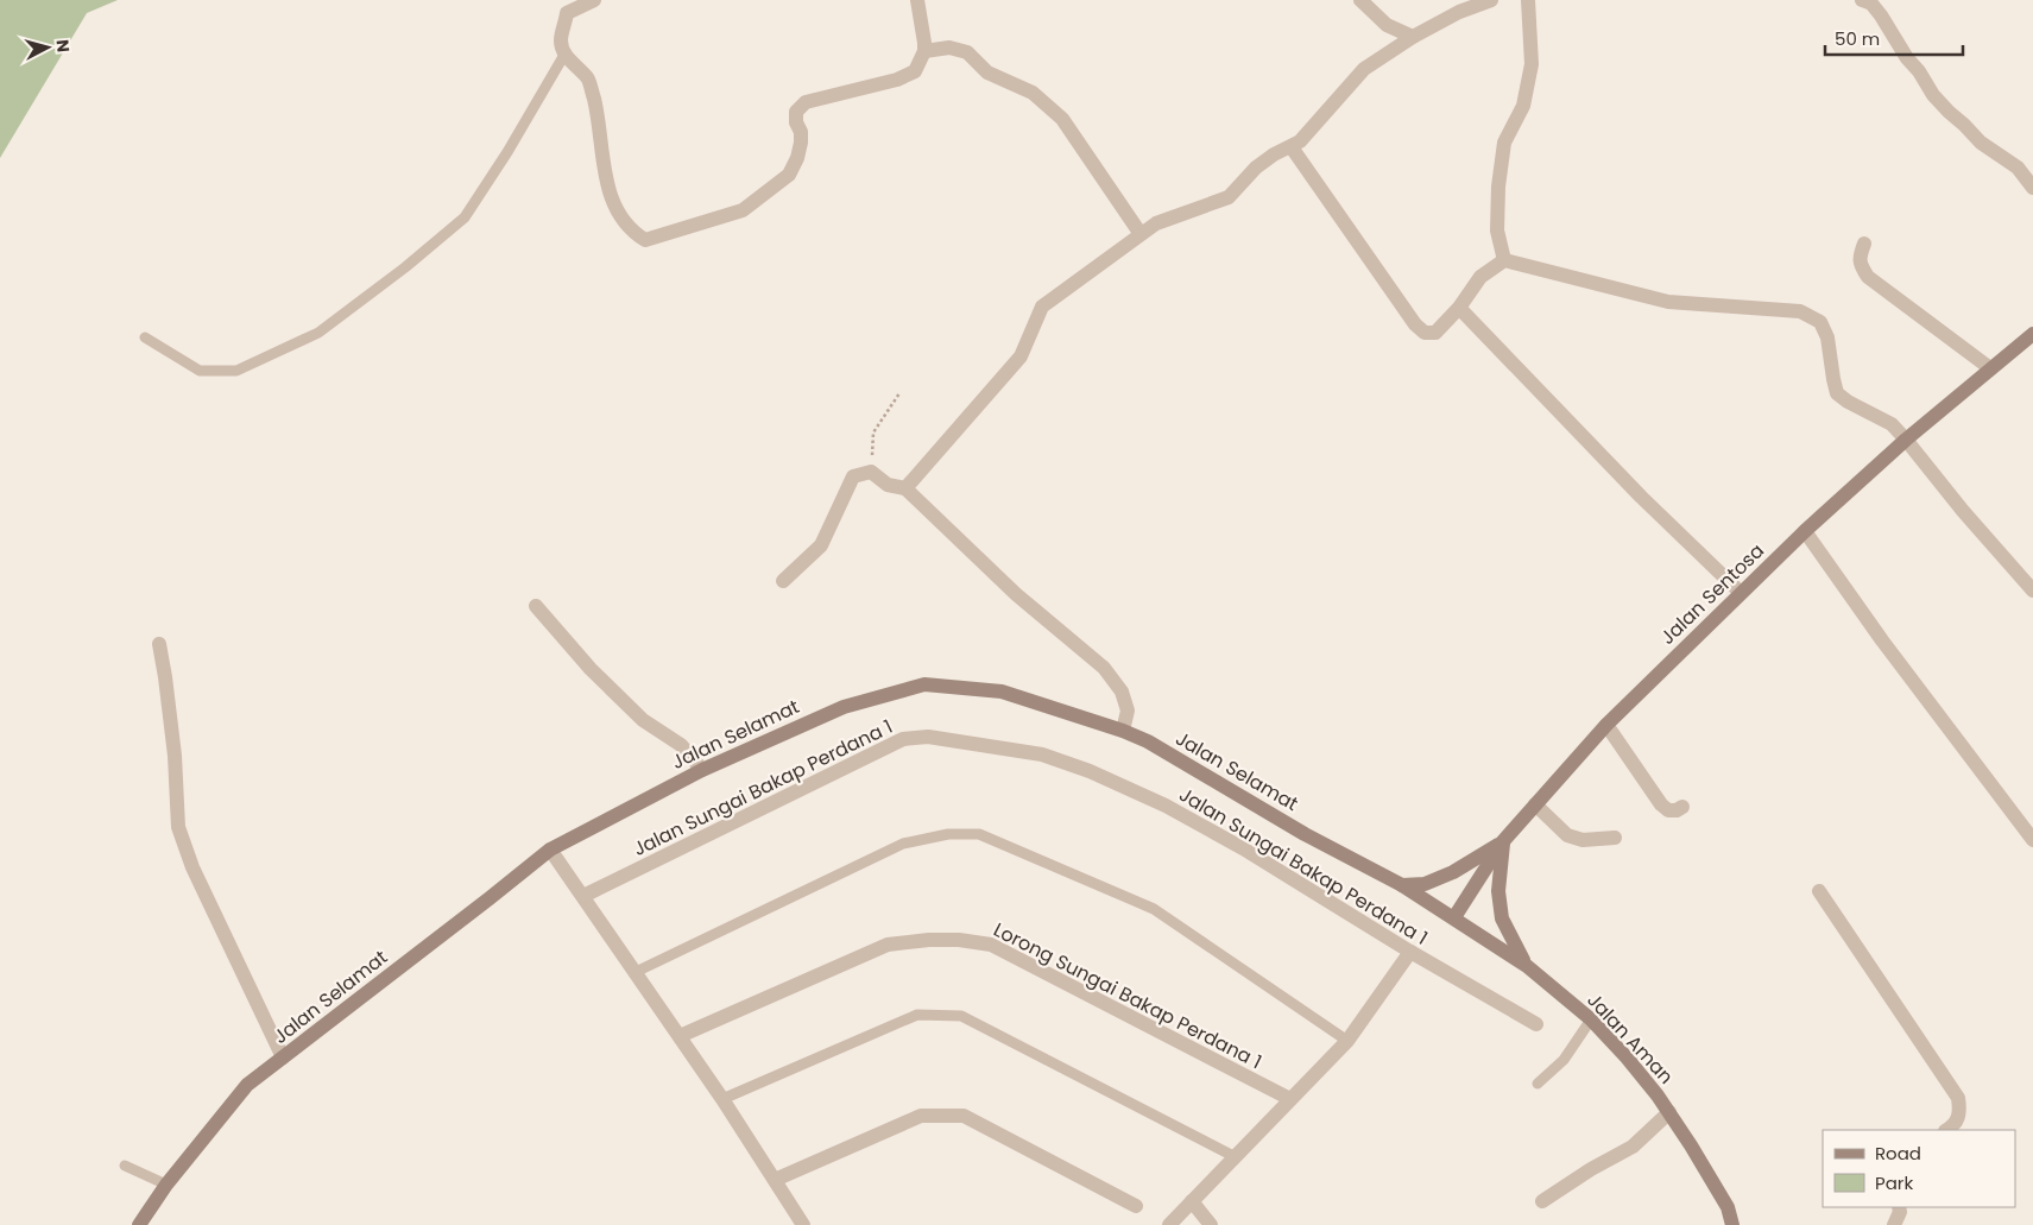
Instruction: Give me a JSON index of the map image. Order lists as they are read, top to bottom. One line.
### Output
{"streets":{"main road":["Jalan Sentosa","Jalan Selamat","Jalan Aman"],"street":["Jalan Sungai Bakap Perdana 1","Lorong Sungai Bakap Perdana 1"]},"crossings":[["Jalan Sentosa","Jalan Selamat"],["Jalan Sentosa","Jalan Aman"],["Jalan Selamat","Jalan Aman"]],"legend":["Road","Park"],"scale_bar":"50 m","north":"right"}
